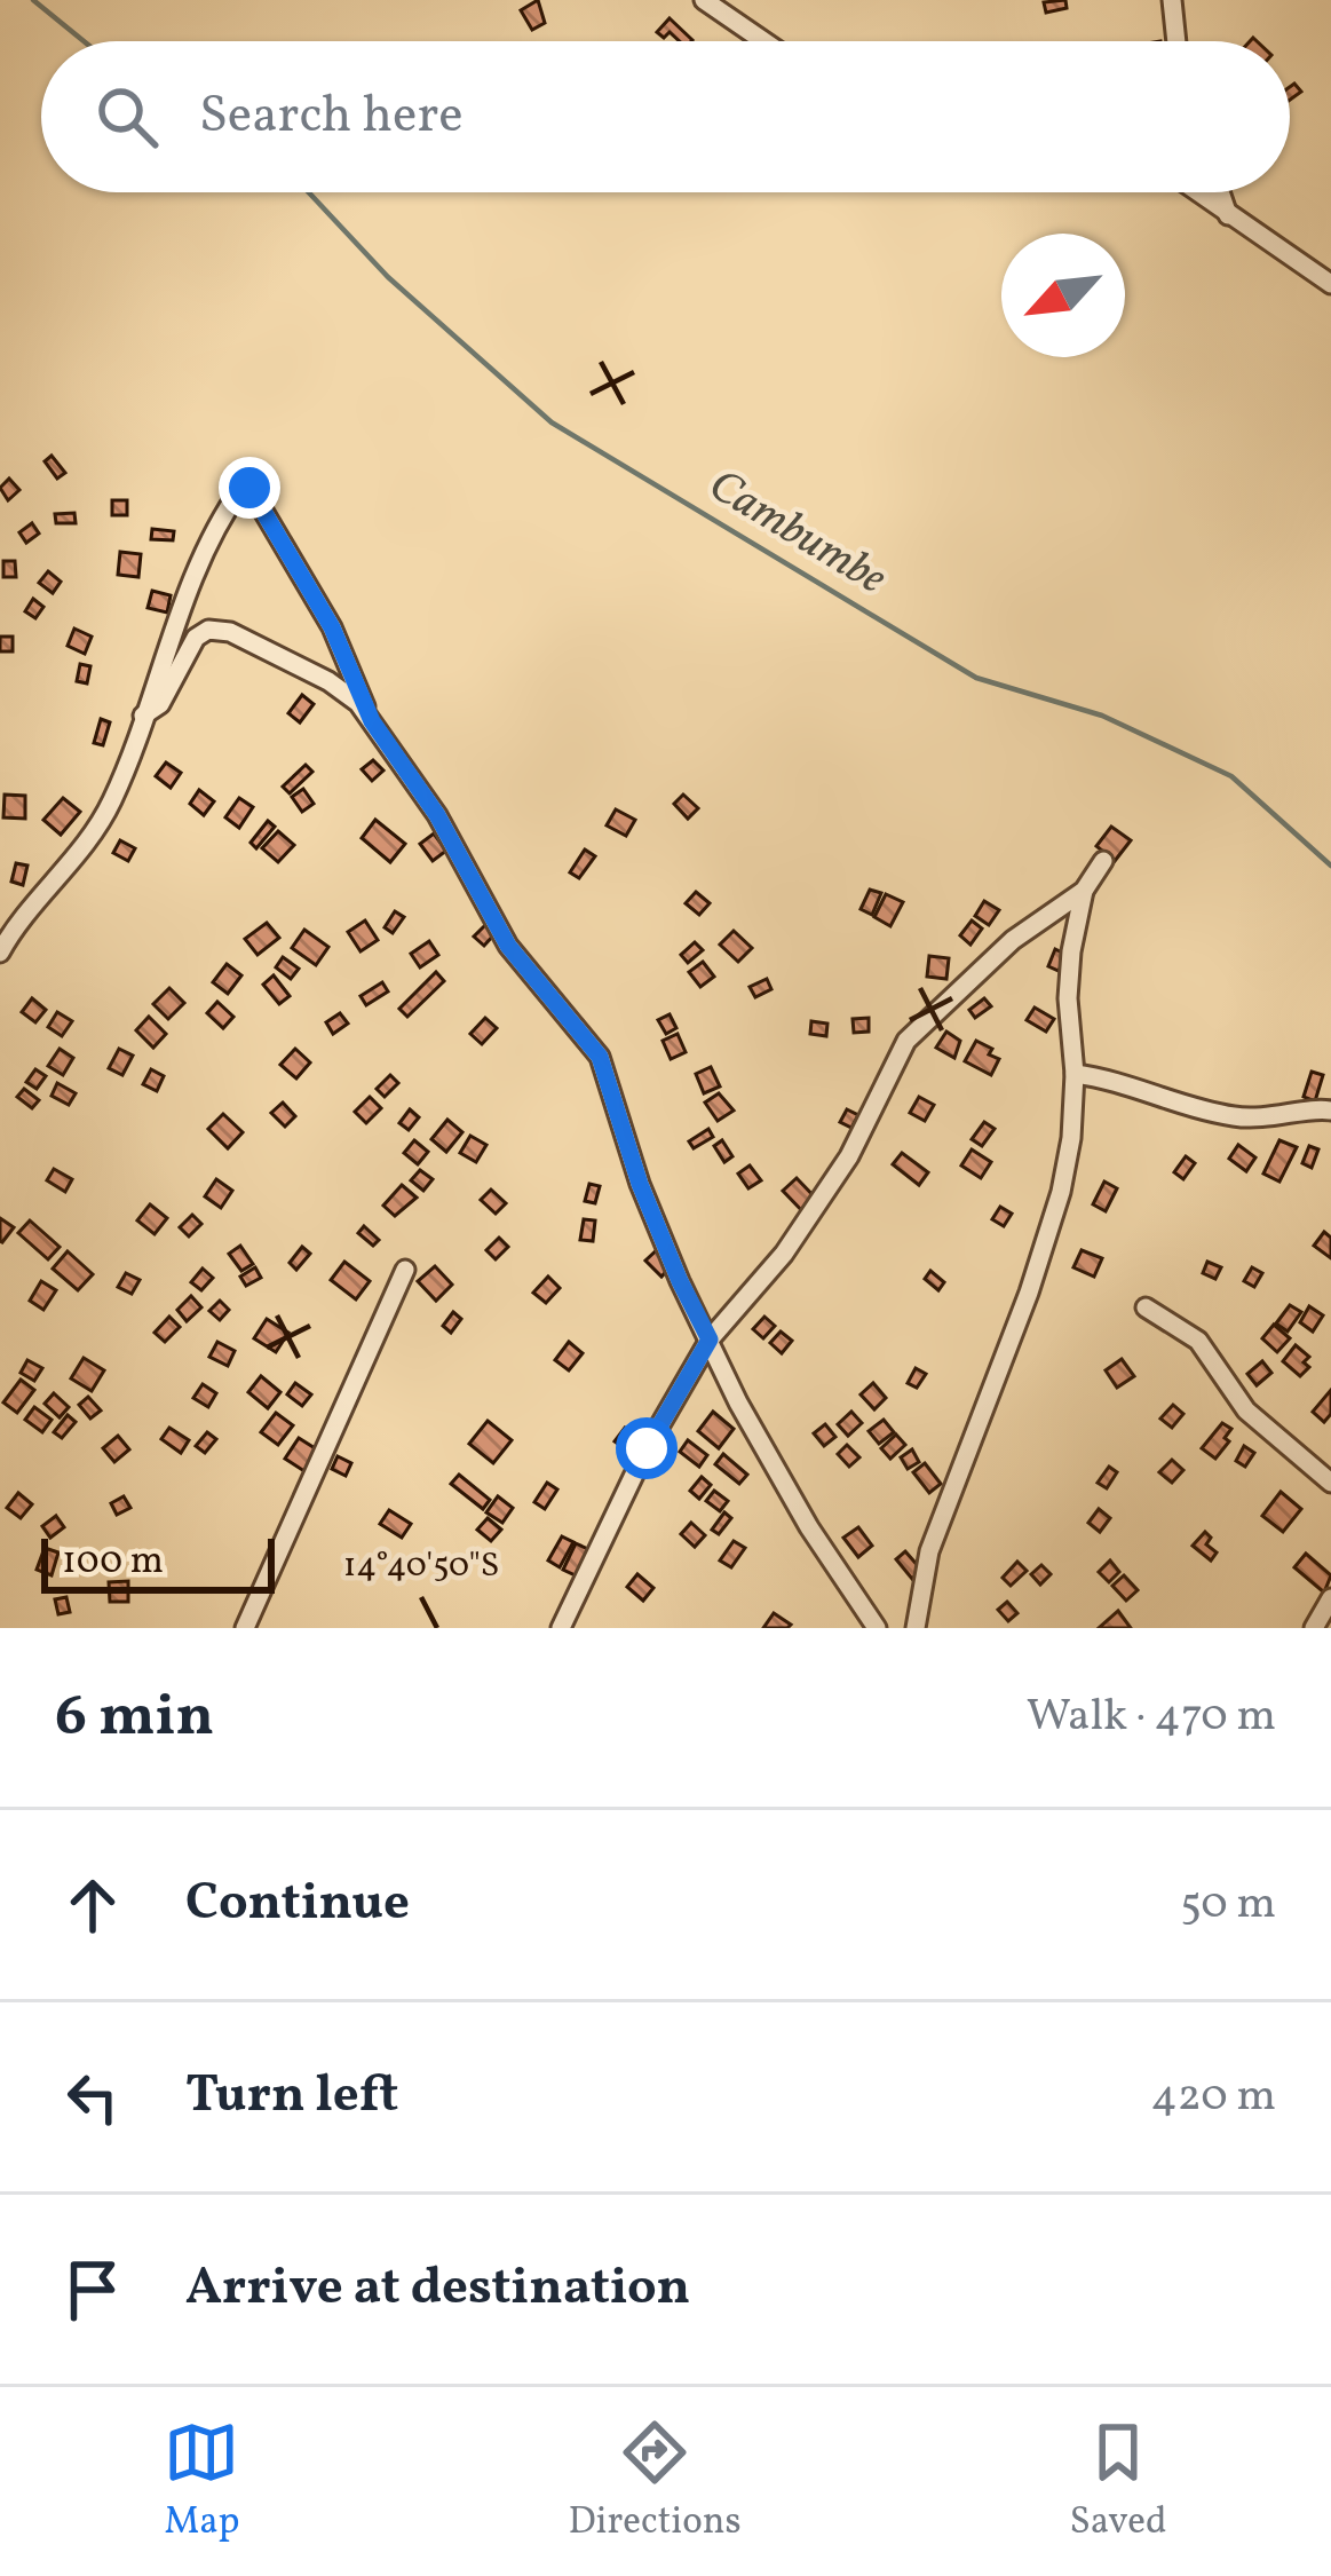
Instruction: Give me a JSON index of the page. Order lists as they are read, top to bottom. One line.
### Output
{"water":["Cambumbe"],"scale_bar":"100 m","north":"bottom left","page":{"search":"Search here","scale":"100 m","heading":["6 min","Walk · 470 m"],"list":[["Continue","50 m"],["Turn left","420 m"],"Arrive at destination"],"nav":["Map","Directions","Saved"]},"coordinates":["14°40'50\"S"]}
